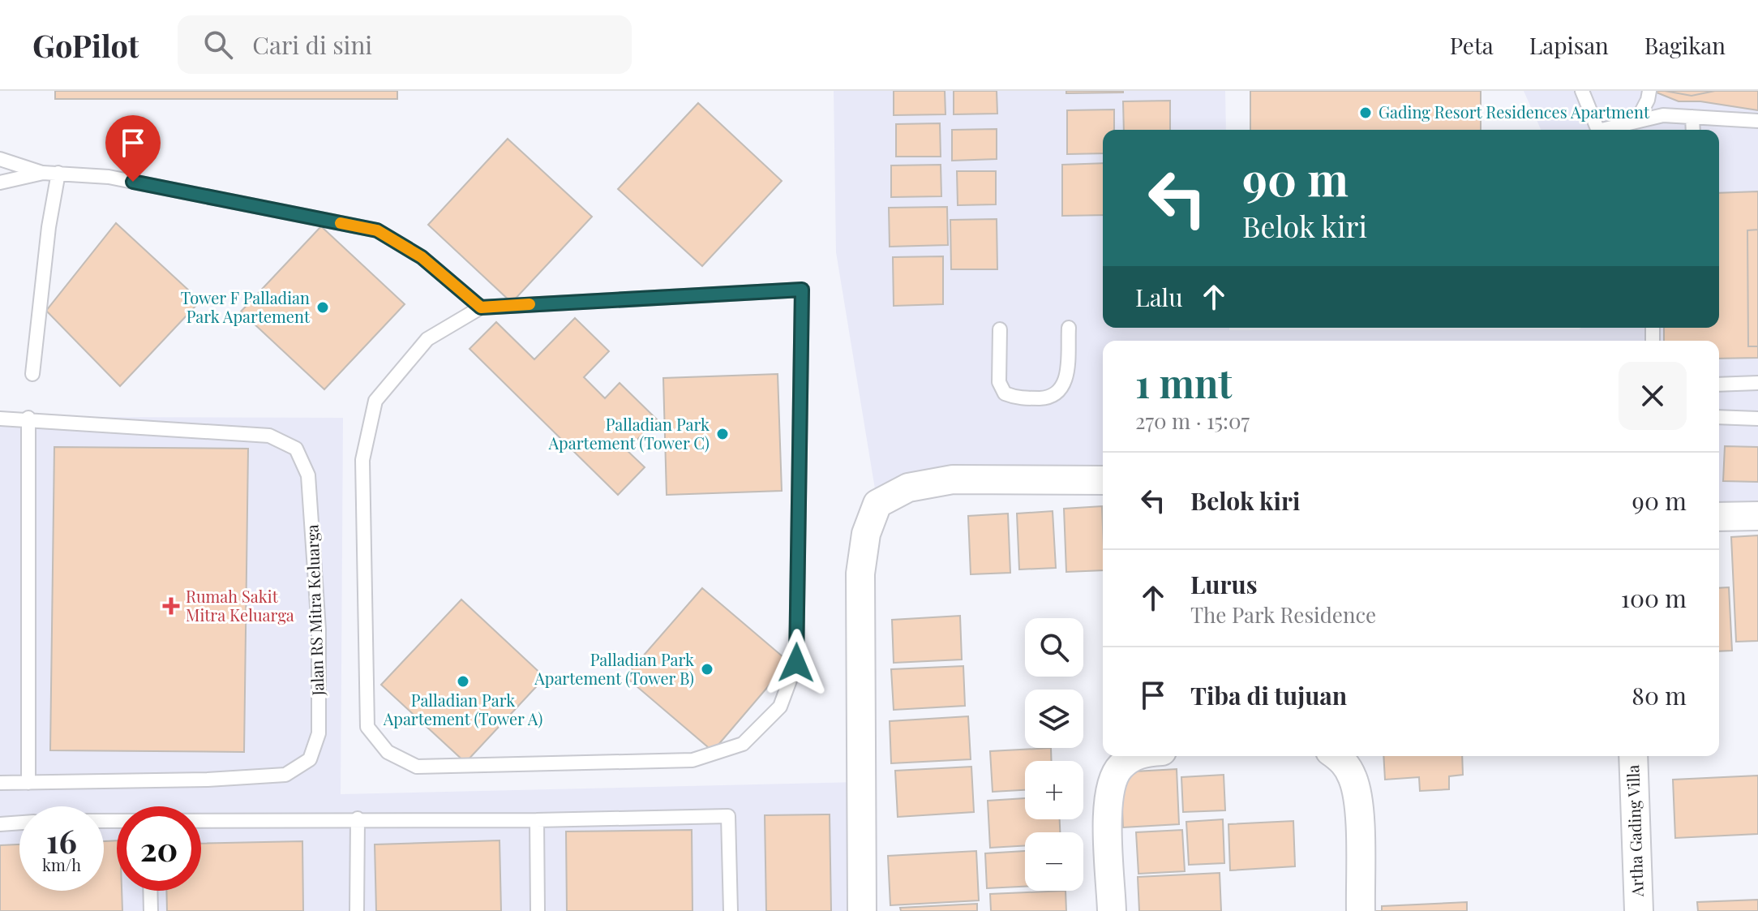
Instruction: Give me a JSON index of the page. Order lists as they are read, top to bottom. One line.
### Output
{"streets":{"street":["Artha Gading Villa"],"lane":["Jalan RS Mitra Keluarga"]},"places":{"other":["Gading Resort Residences Apartment","Tower F Palladian Park Apartement","Palladian Park Apartement (Tower C)","Palladian Park Apartement (Tower B)","Palladian Park Apartement (Tower A)"],"health":["Rumah Sakit Mitra Keluarga"]},"page":{"header":"GoPilot","search":"Cari di sini","nav":["Peta","Lapisan","Bagikan"],"turn":["90 m","Belok kiri"],"then":"Lalu","heading":["1 mnt","270 m · 15:07"],"list":[{"name":"Belok kiri","value":"90 m"},{"name":"Lurus","note":"The Park Residence","value":"100 m"},{"name":"Tiba di tujuan","value":"80 m"}],"map_buttons":["+","−"],"speed":"16 km/h","limit":"20"}}
